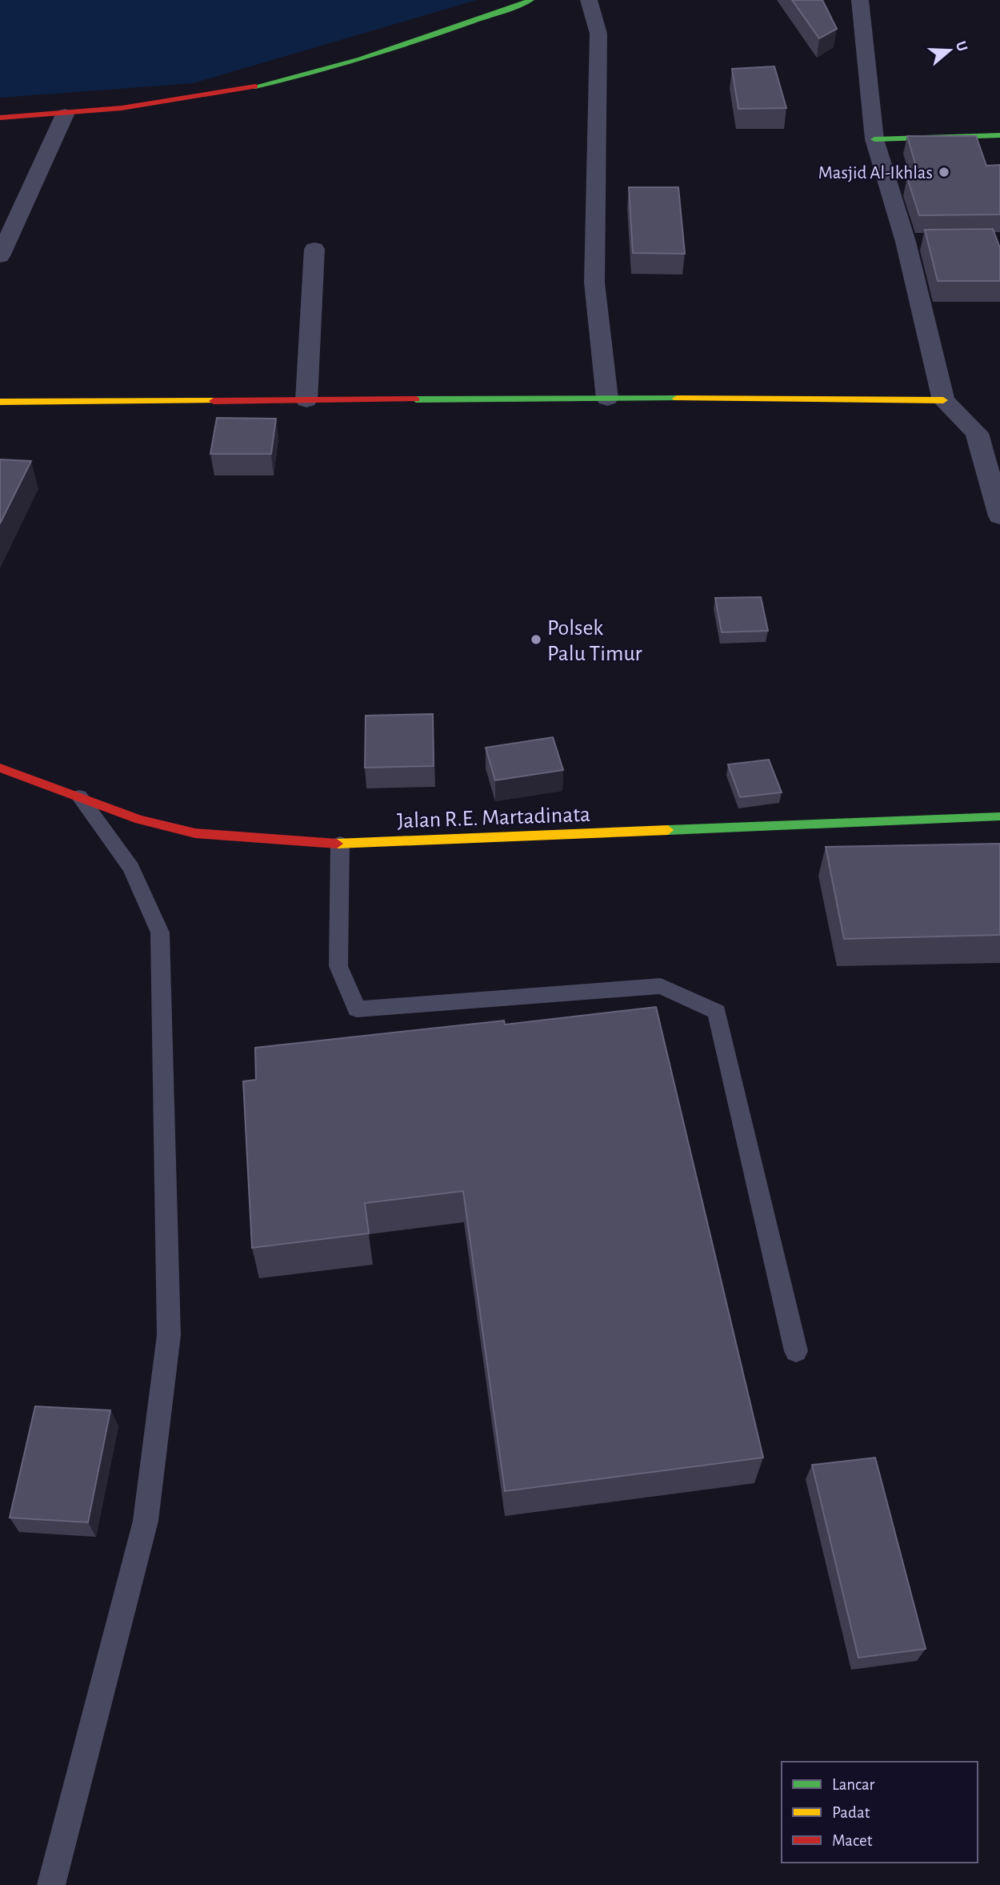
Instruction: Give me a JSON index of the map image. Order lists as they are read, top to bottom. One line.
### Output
{"streets":{"main road":["Jalan R.E. Martadinata"]},"places":["Masjid Al-Ikhlas","Polsek Palu Timur"],"legend":["Lancar","Padat","Macet"],"north":"right"}
